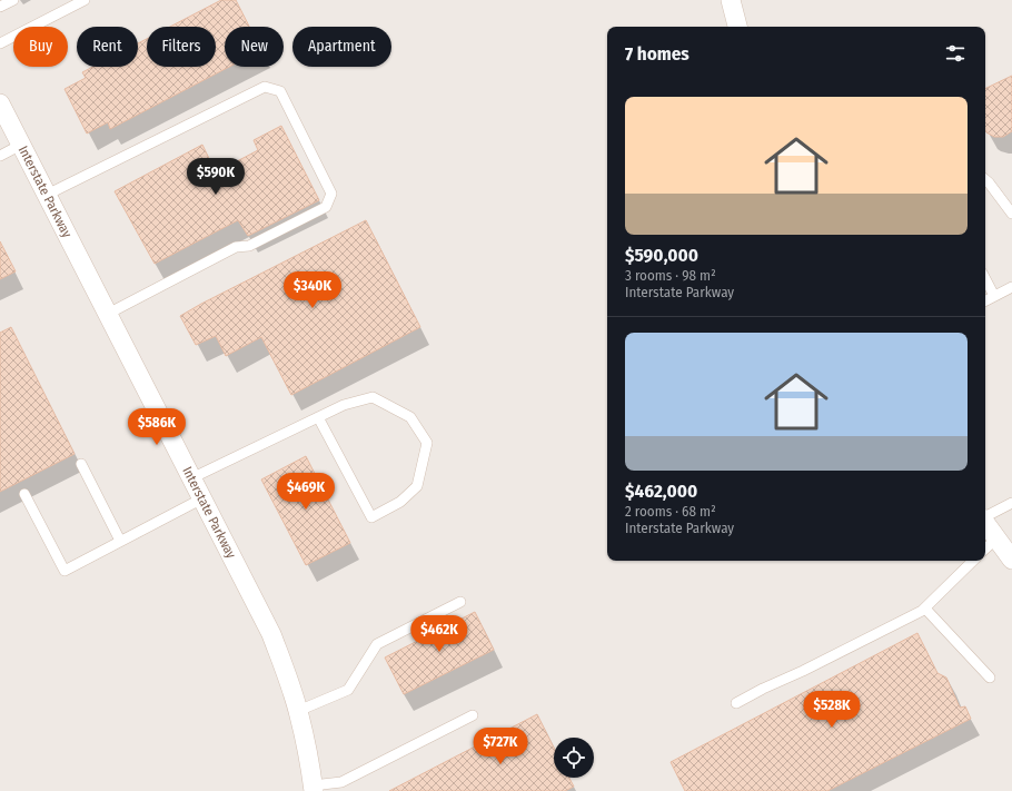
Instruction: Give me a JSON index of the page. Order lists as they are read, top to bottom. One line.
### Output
{"streets":{"street":["Interstate Parkway"]},"page":{"chip":["Buy","Rent","Filters","New","Apartment"],"heading":"7 homes","list":[{"name":"$590,000","note":"3 rooms · 98 m² · Interstate Parkway"},{"name":"$462,000","note":"2 rooms · 68 m² · Interstate Parkway"}],"price":["$590K","$340K","$586K","$469K","$462K","$528K","$727K"]}}
